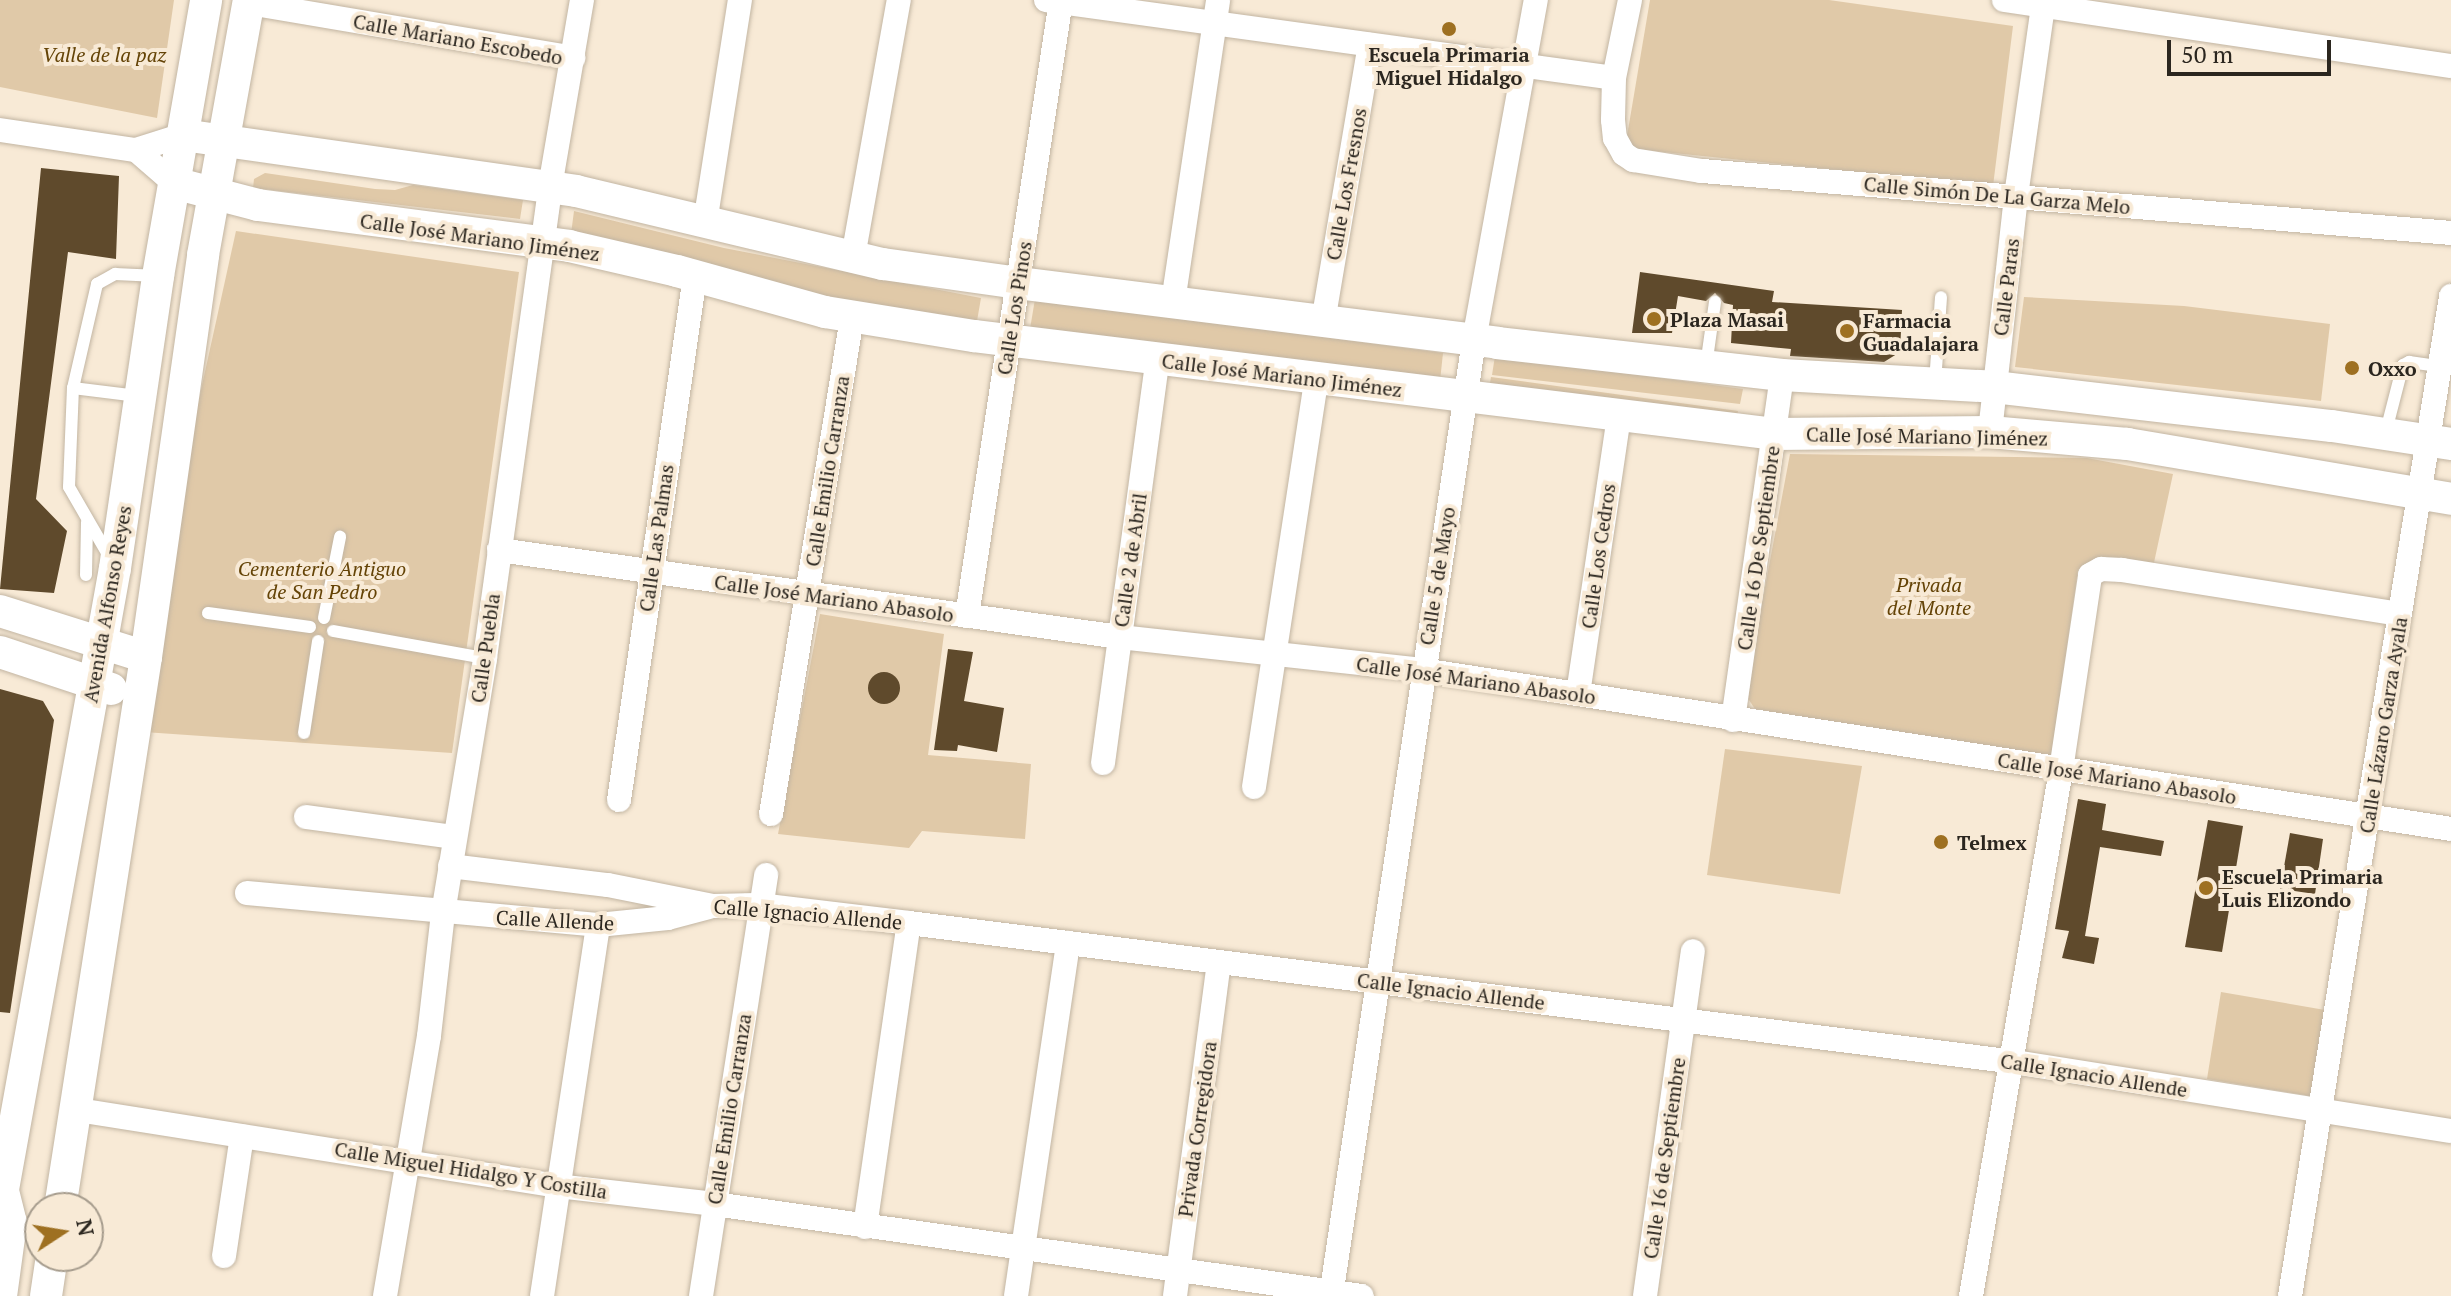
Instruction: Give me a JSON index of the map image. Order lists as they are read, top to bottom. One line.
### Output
{"streets":{"street":["Calle Mariano Escobedo","Calle Los Fresnos","Calle Simón De La Garza Melo","Calle José Mariano Jiménez","Calle Paras","Calle Los Pinos","Calle Emilio Carranza","Calle Las Palmas","Calle 16 De Septiembre","Calle Los Cedros","Calle 2 de Abril","Calle 5 de Mayo","Calle José Mariano Abasolo","Avenida Alfonso Reyes","Calle Puebla","Calle Lázaro Garza Ayala","Calle Ignacio Allende","Calle Allende","Privada Corregidora","Calle 16 de Septiembre","Calle Miguel Hidalgo Y Costilla"]},"crossings":[["Calle Mariano Escobedo","Avenida Alfonso Reyes"],["Calle Mariano Escobedo","Calle Puebla"],["Calle Simón De La Garza Melo","Calle Paras"],["Calle José Mariano Jiménez","Calle Paras"],["Calle José Mariano Jiménez","Calle Los Pinos"],["Calle José Mariano Jiménez","Calle Emilio Carranza"],["Calle José Mariano Jiménez","Calle Las Palmas"],["Calle José Mariano Jiménez","Calle 16 De Septiembre"],["Calle José Mariano Jiménez","Calle Los Cedros"],["Calle José Mariano Jiménez","Calle 2 de Abril"],["Calle José Mariano Jiménez","Calle 5 de Mayo"],["Calle José Mariano Jiménez","Avenida Alfonso Reyes"],["Calle José Mariano Jiménez","Calle Puebla"],["Calle José Mariano Jiménez","Calle Lázaro Garza Ayala"],["Calle Los Pinos","Calle José Mariano Abasolo"],["Calle Emilio Carranza","Calle José Mariano Abasolo"],["Calle Emilio Carranza","Calle Ignacio Allende"],["Calle Emilio Carranza","Calle Miguel Hidalgo Y Costilla"],["Calle Las Palmas","Calle José Mariano Abasolo"],["Calle 16 De Septiembre","Calle José Mariano Abasolo"],["Calle Los Cedros","Calle José Mariano Abasolo"],["Calle 2 de Abril","Calle José Mariano Abasolo"],["Calle 5 de Mayo","Calle José Mariano Abasolo"],["Calle 5 de Mayo","Calle Ignacio Allende"],["Calle 5 de Mayo","Calle Miguel Hidalgo Y Costilla"],["Calle José Mariano Abasolo","Calle Puebla"],["Calle José Mariano Abasolo","Calle Lázaro Garza Ayala"],["Avenida Alfonso Reyes","Calle Miguel Hidalgo Y Costilla"],["Calle Puebla","Calle Ignacio Allende"],["Calle Puebla","Calle Allende"],["Calle Puebla","Calle Miguel Hidalgo Y Costilla"],["Calle Lázaro Garza Ayala","Calle Ignacio Allende"],["Calle Ignacio Allende","Calle Allende"],["Calle Ignacio Allende","Privada Corregidora"],["Calle Ignacio Allende","Calle 16 de Septiembre"],["Privada Corregidora","Calle Miguel Hidalgo Y Costilla"]],"parks":["Valle de la paz","Cementerio Antiguo de San Pedro","Privada del Monte"],"places":["Escuela Primaria Miguel Hidalgo","Plaza Masai","Farmacia Guadalajara","Oxxo","Telmex","Escuela Primaria Luis Elizondo"],"scale_bar":"50 m","north":"right"}
